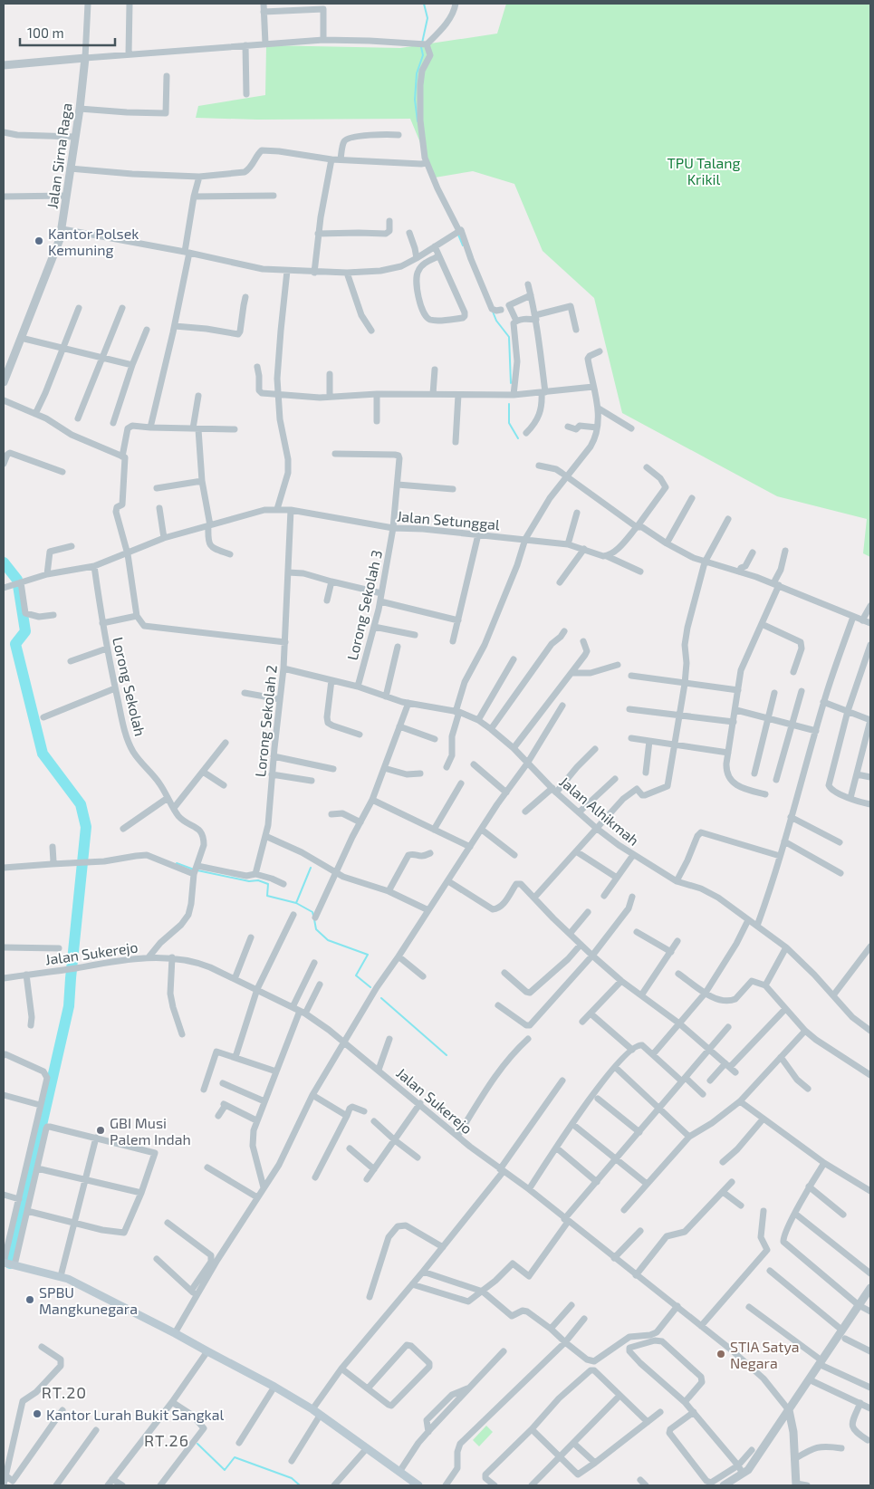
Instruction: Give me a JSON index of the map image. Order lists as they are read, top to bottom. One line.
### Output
{"streets":{"street":["Jalan Sirna Raga","Jalan Setunggal","Lorong Sekolah 3","Lorong Sekolah","Lorong Sekolah 2","Jalan Alhikmah","Jalan Sukerejo"]},"crossings":[["Jalan Setunggal","Lorong Sekolah 3"],["Jalan Setunggal","Lorong Sekolah"],["Jalan Setunggal","Lorong Sekolah 2"],["Lorong Sekolah 3","Jalan Alhikmah"],["Lorong Sekolah 2","Jalan Alhikmah"]],"districts":["RT.20","RT.26"],"parks":["TPU Talang Krikil"],"places":["Kantor Polsek Kemuning","GBI Musi Palem Indah","SPBU Mangkunegara","STIA Satya Negara","Kantor Lurah Bukit Sangkal"],"scale_bar":"100 m"}
